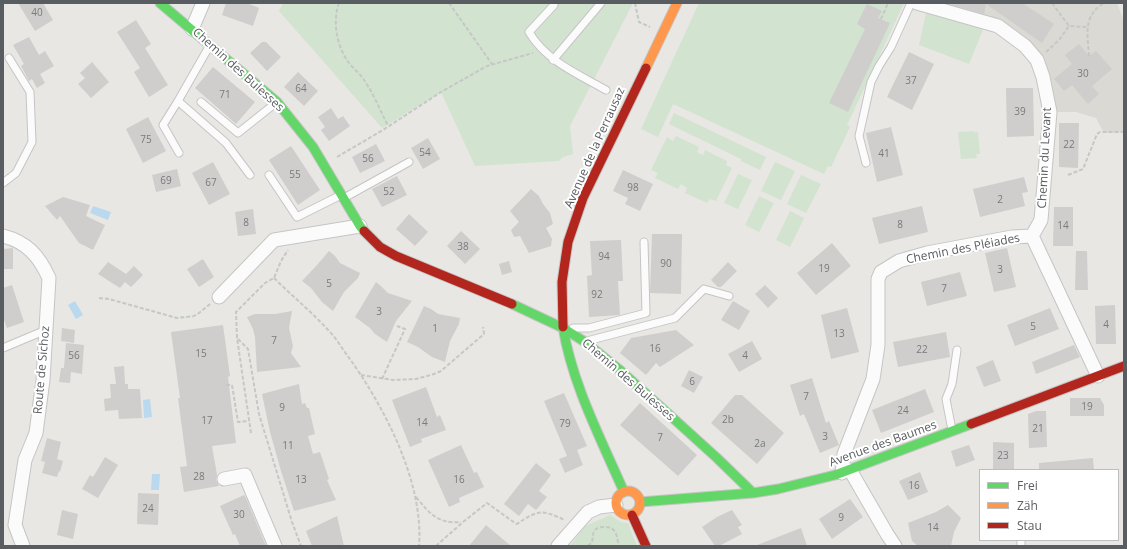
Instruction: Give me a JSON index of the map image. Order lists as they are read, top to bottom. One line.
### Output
{"streets":{"street":["Chemin des Bulesses","Avenue de la Perrausaz","Chemin du Levant","Chemin des Pléiades","Route de Sichoz","Avenue des Baumes"]},"crossings":[["Chemin des Bulesses","Avenue de la Perrausaz"],["Chemin des Bulesses","Avenue des Baumes"],["Avenue de la Perrausaz","Avenue des Baumes"],["Chemin du Levant","Chemin des Pléiades"],["Chemin des Pléiades","Avenue des Baumes"]],"house_numbers":["40","30","37","64","71","39","75","22","54","41","56","55","69","67","98","52","2","8","8","14","38","94","90","19","3","5","7","92","3","4","5","1","13","7","16","22","15","56","4","6","7","19","9","24","2b","17","14","79","21","3","7","2a","11","23","28","13","16","16","24","30","9","14"],"legend":["Frei","Zäh","Stau"]}
